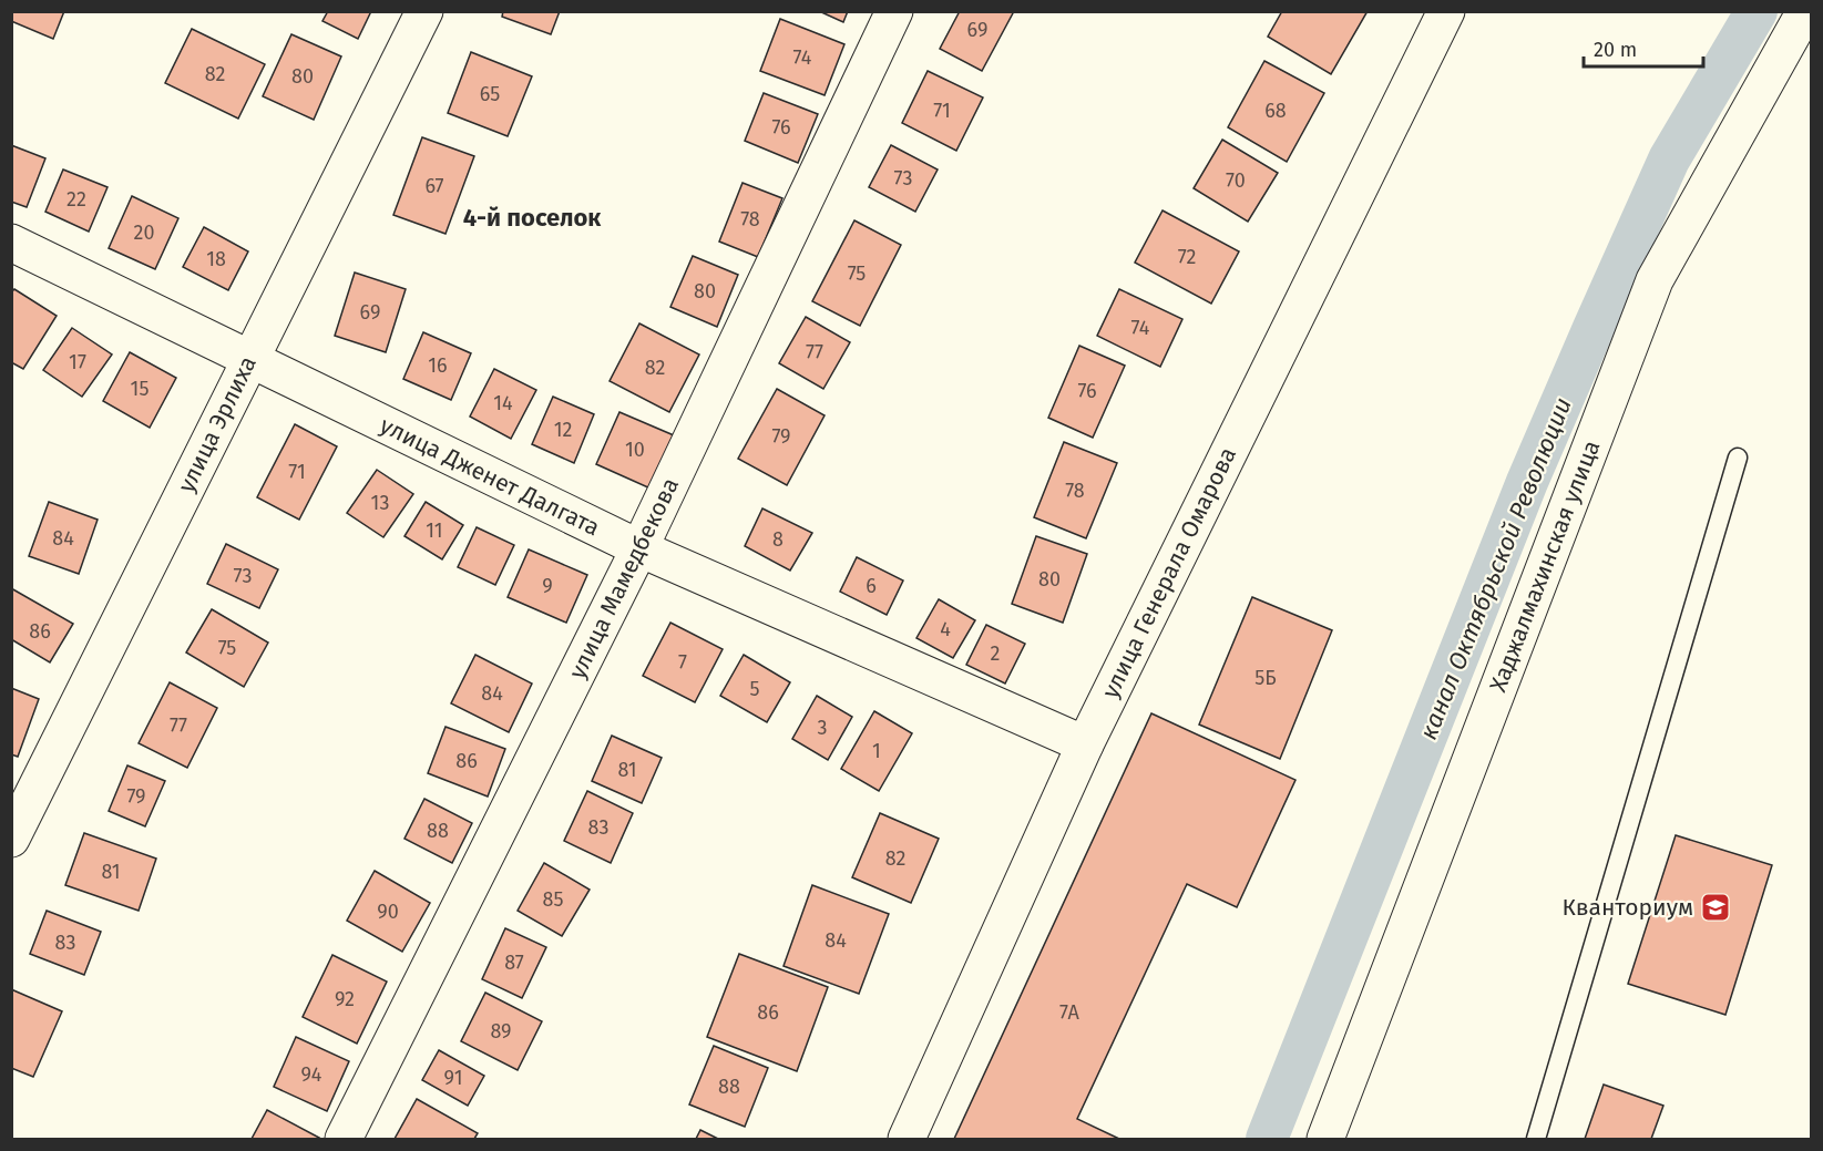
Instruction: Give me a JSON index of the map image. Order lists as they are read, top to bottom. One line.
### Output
{"streets":{"street":["улица Эрлиха","улица Дженет Далгата","Хаджалмахинская улица","улица Генерала Омарова","улица Мамедбекова"]},"crossings":[["улица Эрлиха","улица Дженет Далгата"],["улица Дженет Далгата","улица Генерала Омарова"],["улица Дженет Далгата","улица Мамедбекова"]],"districts":["4-й поселок"],"water":["канал Октябрьской Революции"],"places":{"school or university":["Кванториум"]},"house_numbers":["69","74","82","80","65","71","68","76","73","70","67","22","78","20","72","18","75","80","69","74","77","17","16","82","15","76","14","12","79","10","71","78","13","11","84","8","73","80","9","6","4","86","75","2","7","5Б","5","84","77","3","1","86","81","79","83","88","82","81","85","90","84","83","87","92","86","7А","89","94","91","88"],"scale_bar":"20 m"}
